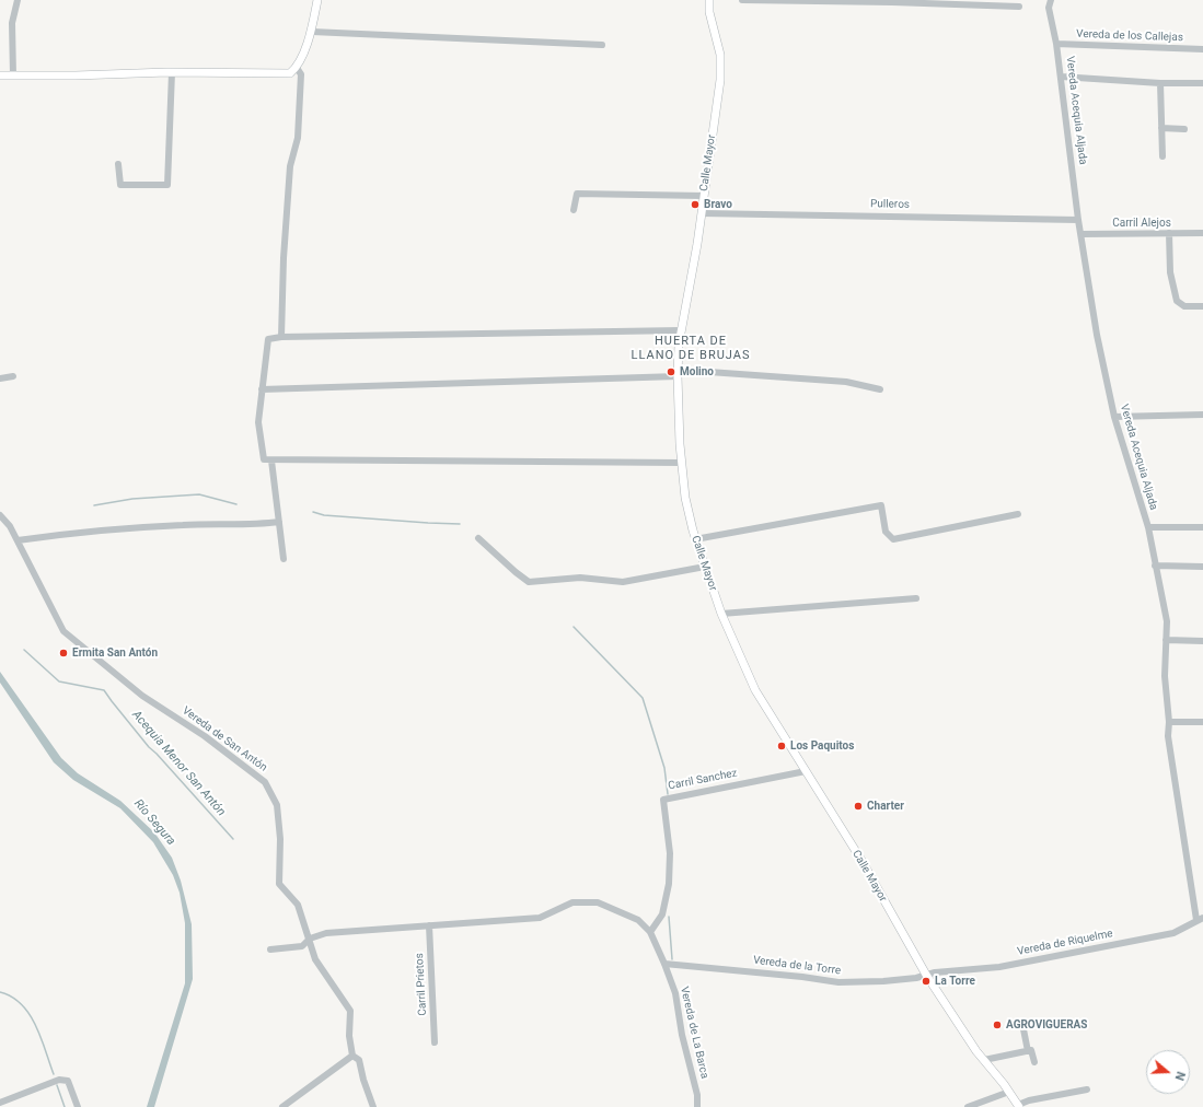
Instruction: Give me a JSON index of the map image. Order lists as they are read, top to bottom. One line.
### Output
{"streets":{"main road":["Calle Mayor"],"street":["Vereda de los Callejas","Vereda Acequia Aljada","Pulleros","Carril Alejos","Vereda de San Antón","Carril Sanchez","Vereda de Riquelme","Vereda de la Torre","Carril Prietos","Vereda de La Barca"]},"crossings":[["Vereda de los Callejas","Vereda Acequia Aljada"],["Vereda Acequia Aljada","Pulleros"],["Vereda Acequia Aljada","Carril Alejos"],["Vereda Acequia Aljada","Vereda de Riquelme"],["Calle Mayor","Pulleros"],["Calle Mayor","Carril Sanchez"],["Calle Mayor","Vereda de Riquelme"],["Calle Mayor","Vereda de la Torre"],["Vereda de Riquelme","Vereda de la Torre"],["Vereda de la Torre","Vereda de La Barca"]],"districts":["HUERTA DE LLANO DE BRUJAS"],"water":["Acequia Menor San Antón","Río Segura"],"places":["Bravo","Molino","Ermita San Antón","Los Paquitos","Charter","La Torre","AGROVIGUERAS"],"north":"right"}
